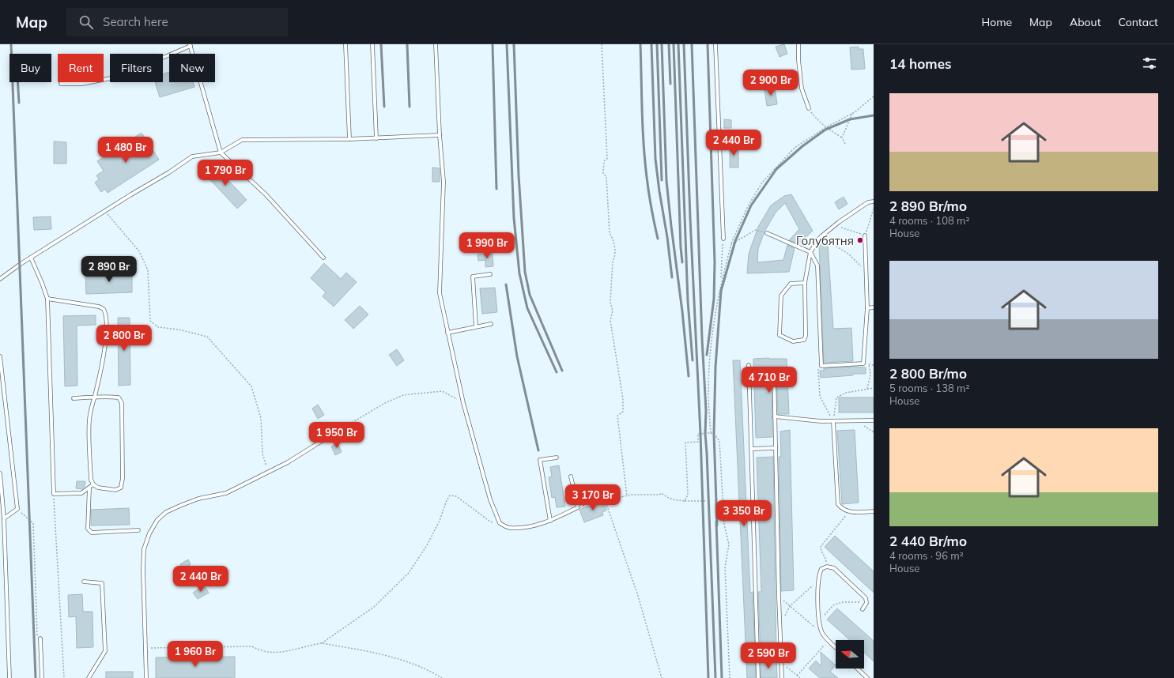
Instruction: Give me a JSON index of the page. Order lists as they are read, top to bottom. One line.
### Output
{"places":["Голубятня"],"north":"left","page":{"header":"Map","search":"Search here","nav":["Home","Map","About","Contact"],"heading":"14 homes","chip":["Buy","Rent","Filters","New"],"price":["2 900 Br","2 440 Br","1 480 Br","1 790 Br","1 990 Br","2 890 Br","2 800 Br","4 710 Br","1 950 Br","3 170 Br","3 350 Br","2 440 Br","1 960 Br","2 590 Br"],"list":[{"name":"2 890 Br/mo","note":"4 rooms · 108 m² · House"},{"name":"2 800 Br/mo","note":"5 rooms · 138 m² · House"},{"name":"2 440 Br/mo","note":"4 rooms · 96 m² · House"}]}}
